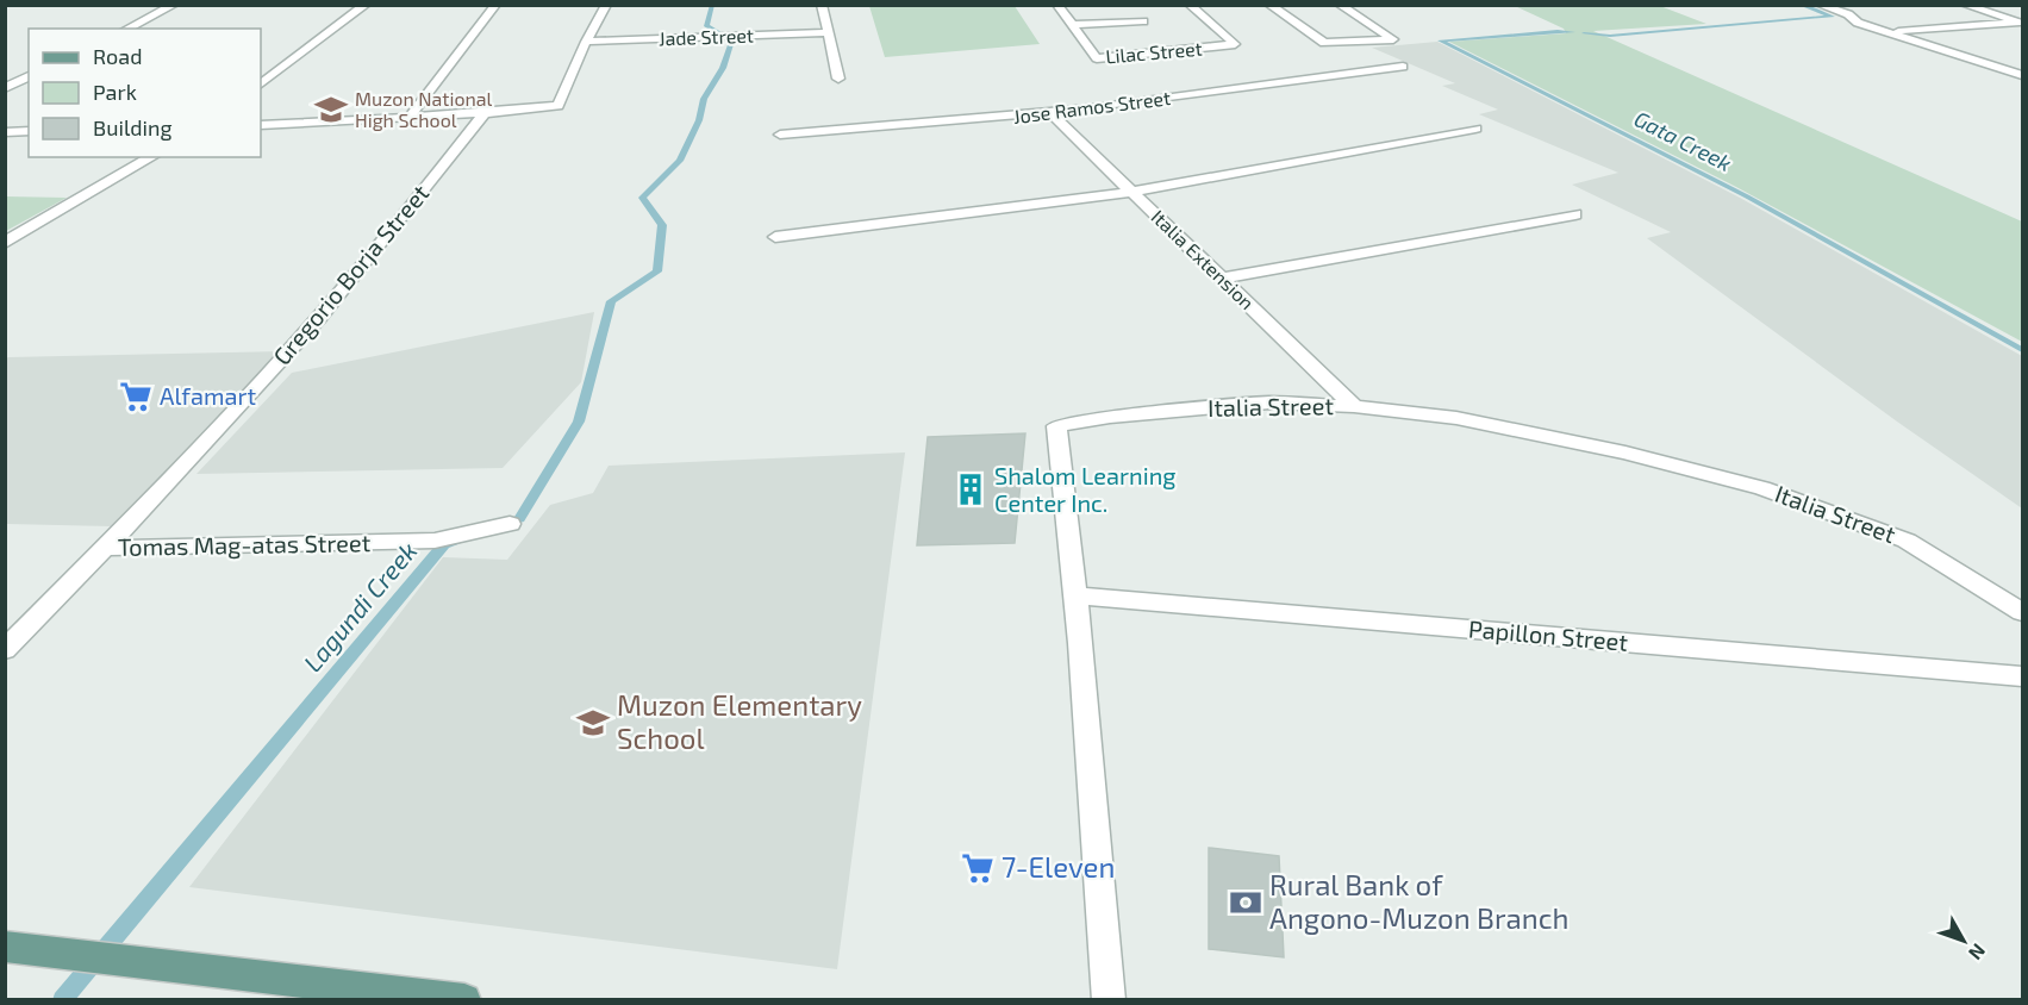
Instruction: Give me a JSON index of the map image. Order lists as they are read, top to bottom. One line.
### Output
{"streets":{"street":["Jade Street","Lilac Street","Jose Ramos Street","Italia Extension","Gregorio Borja Street","Italia Street","Tomas Mag-atas Street","Papillon Street"]},"crossings":[["Jose Ramos Street","Italia Extension"],["Italia Extension","Italia Street"],["Gregorio Borja Street","Tomas Mag-atas Street"],["Italia Street","Papillon Street"]],"water":["Gata Creek","Lagundi Creek"],"places":{"school or university":["Muzon National High School","Muzon Elementary School"],"supermarket":["Alfamart","7-Eleven"],"building":["Shalom Learning Center Inc."],"bank":["Rural Bank of Angono-Muzon Branch"]},"legend":["Road","Park","Building"],"north":"bottom right"}
